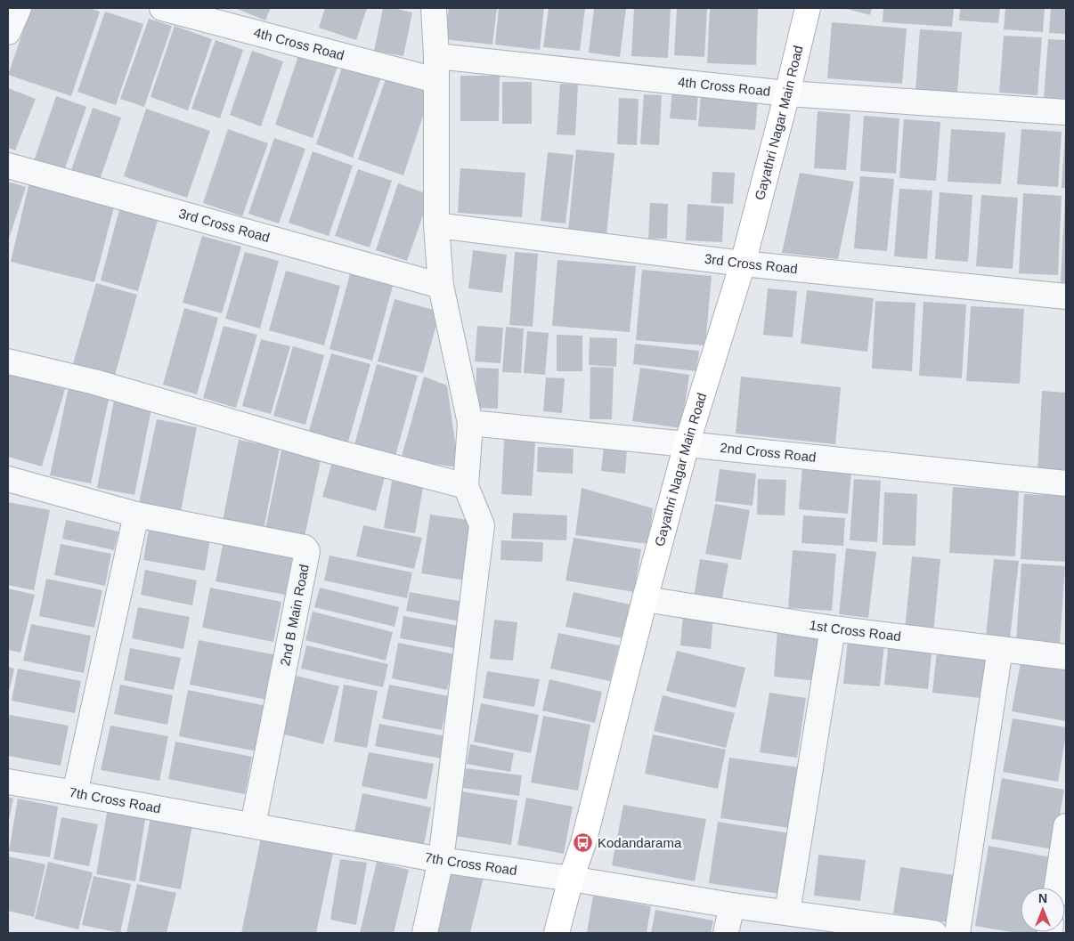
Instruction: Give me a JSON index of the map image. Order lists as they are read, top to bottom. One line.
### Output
{"streets":{"street":["4th Cross Road","Gayathri Nagar Main Road","3rd Cross Road","2nd Cross Road","2nd B Main Road","1st Cross Road","7th Cross Road"]},"crossings":[["4th Cross Road","Gayathri Nagar Main Road"],["Gayathri Nagar Main Road","3rd Cross Road"],["Gayathri Nagar Main Road","2nd Cross Road"],["Gayathri Nagar Main Road","1st Cross Road"],["Gayathri Nagar Main Road","7th Cross Road"],["2nd B Main Road","7th Cross Road"]],"places":{"bus stop":["Kodandarama"]},"north":"top"}
